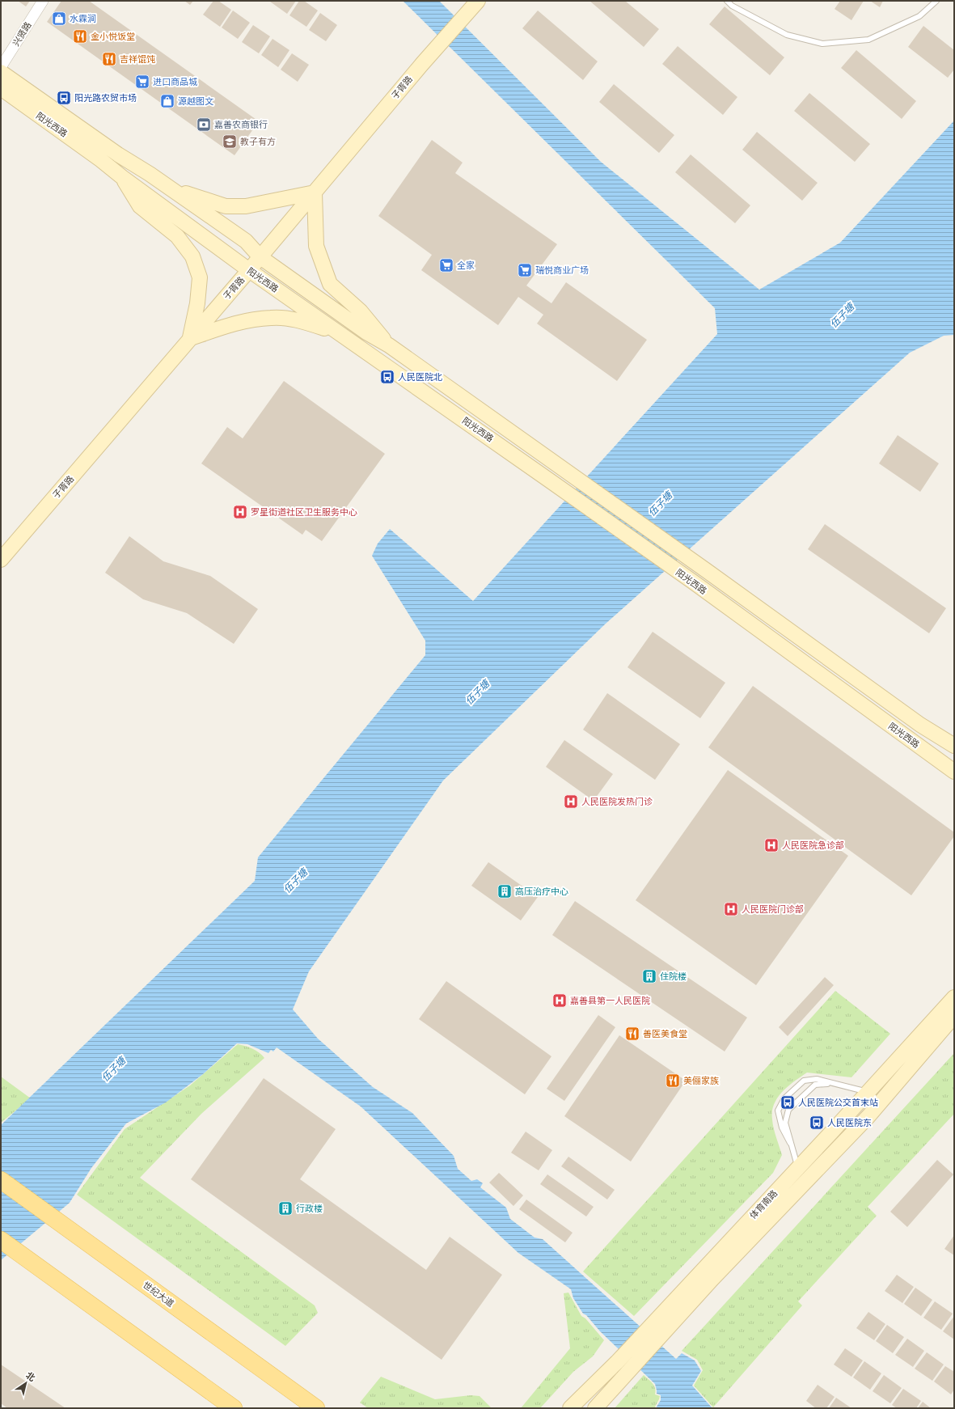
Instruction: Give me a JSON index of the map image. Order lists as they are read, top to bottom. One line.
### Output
{"streets":{"main road":["子胥路","阳光西路","体育南路","世纪大道"],"street":["兴贤路"]},"crossings":[["子胥路","阳光西路"]],"water":["伍子塘"],"places":{"shop":["水霖涧","源越图文"],"restaurant":["金小悦饭堂","吉祥馄饨","善医美食堂","美俪家族"],"supermarket":["进口商品城","全家","瑞悦商业广场"],"bus stop":["阳光路农贸市场","人民医院北","人民医院公交首末站","人民医院东"],"bank":["嘉善农商银行"],"school or university":["教子有方"],"hospital":["罗星街道社区卫生服务中心","人民医院发热门诊","人民医院急诊部","人民医院门诊部","嘉善县第一人民医院"],"building":["高压治疗中心","住院楼","行政楼"]},"north":"top right"}
